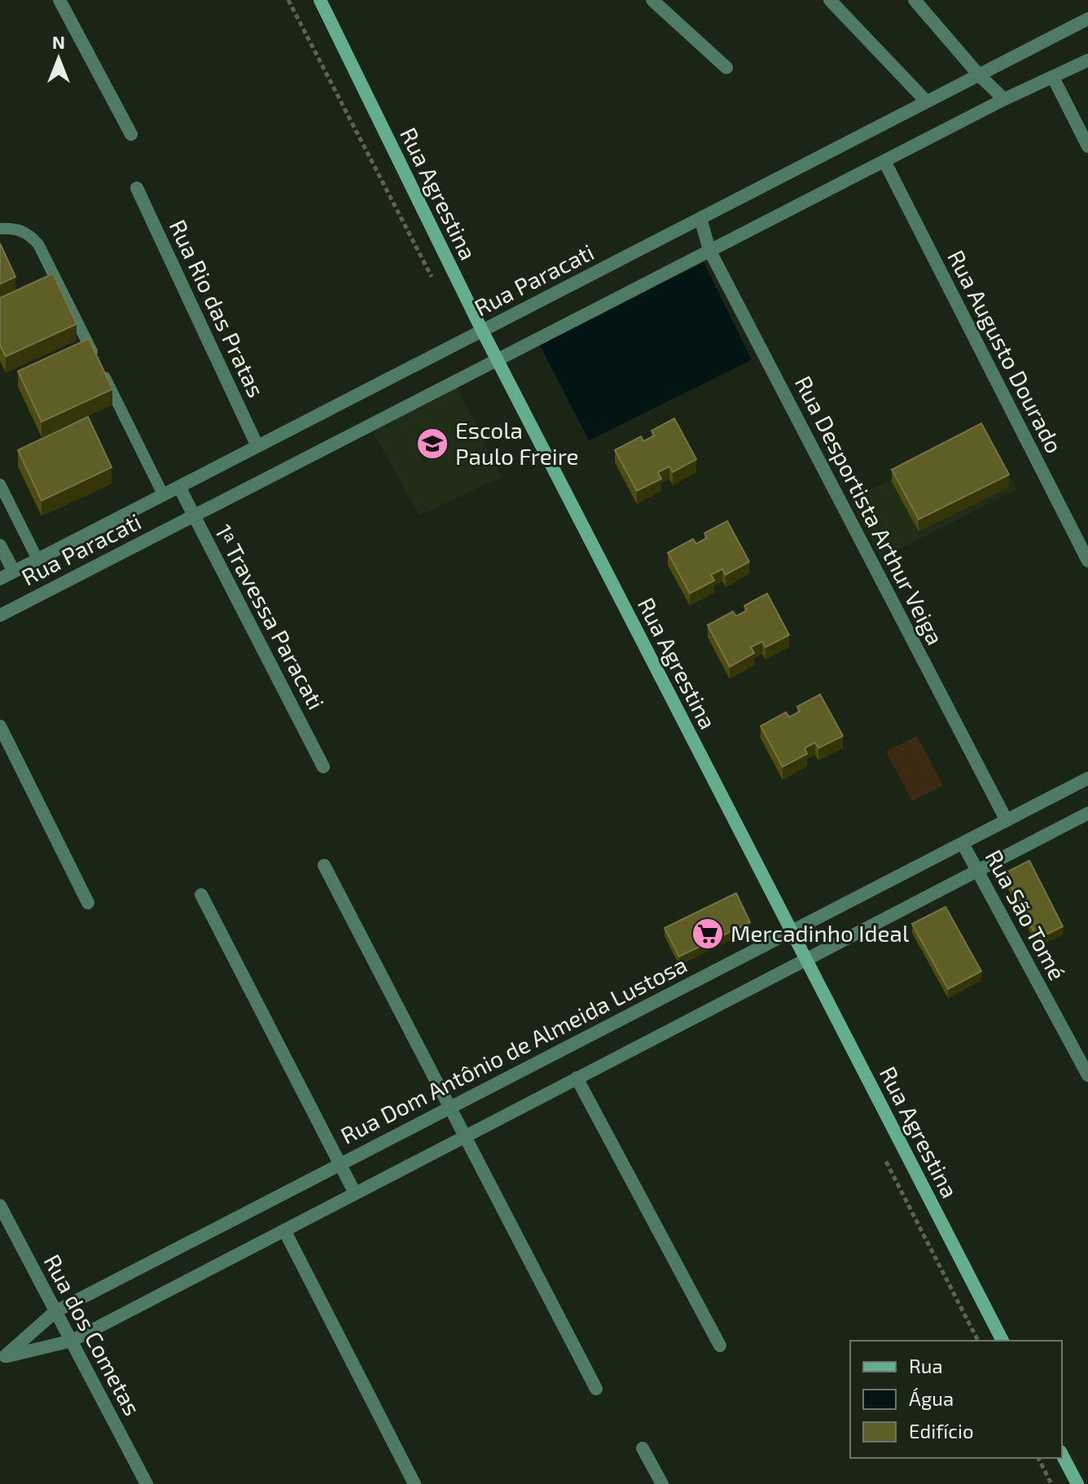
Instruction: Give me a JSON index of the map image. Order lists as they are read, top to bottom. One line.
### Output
{"streets":{"street":["Rua Agrestina","Rua Paracati","Rua Rio das Pratas","Rua Augusto Dourado","Rua Desportista Arthur Veiga","1ᵃ Travessa Paracati","Rua São Tomé","Rua Dom Antônio de Almeida Lustosa","Rua dos Cometas"]},"crossings":[["Rua Agrestina","Rua Paracati"],["Rua Agrestina","Rua Dom Antônio de Almeida Lustosa"],["Rua Paracati","Rua Rio das Pratas"],["Rua Paracati","Rua Augusto Dourado"],["Rua Paracati","Rua Desportista Arthur Veiga"],["Rua Paracati","1ᵃ Travessa Paracati"],["Rua Desportista Arthur Veiga","Rua Dom Antônio de Almeida Lustosa"],["Rua São Tomé","Rua Dom Antônio de Almeida Lustosa"],["Rua Dom Antônio de Almeida Lustosa","Rua dos Cometas"]],"places":{"school or university":["Escola Paulo Freire"],"supermarket":["Mercadinho Ideal"]},"legend":["Rua","Água","Edifício"],"north":"top"}
